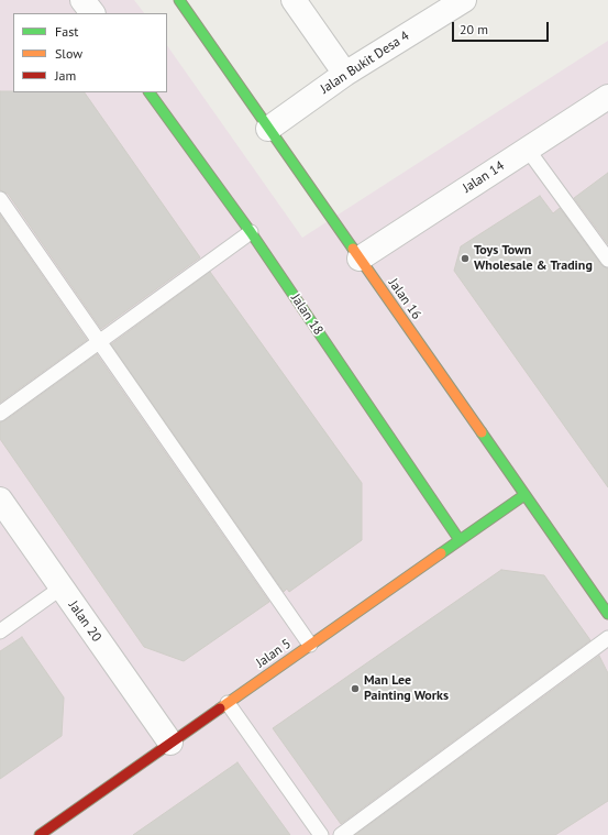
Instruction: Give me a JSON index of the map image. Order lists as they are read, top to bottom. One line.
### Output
{"streets":{"street":["Jalan Bukit Desa 4","Jalan 14","Jalan 16","Jalan 18","Jalan 20","Jalan 5"]},"crossings":[["Jalan Bukit Desa 4","Jalan 16"],["Jalan 14","Jalan 16"],["Jalan 16","Jalan 5"],["Jalan 18","Jalan 5"],["Jalan 20","Jalan 5"]],"places":["Toys Town Wholesale & Trading","Man Lee Painting Works"],"legend":["Fast","Slow","Jam"],"scale_bar":"20 m"}
